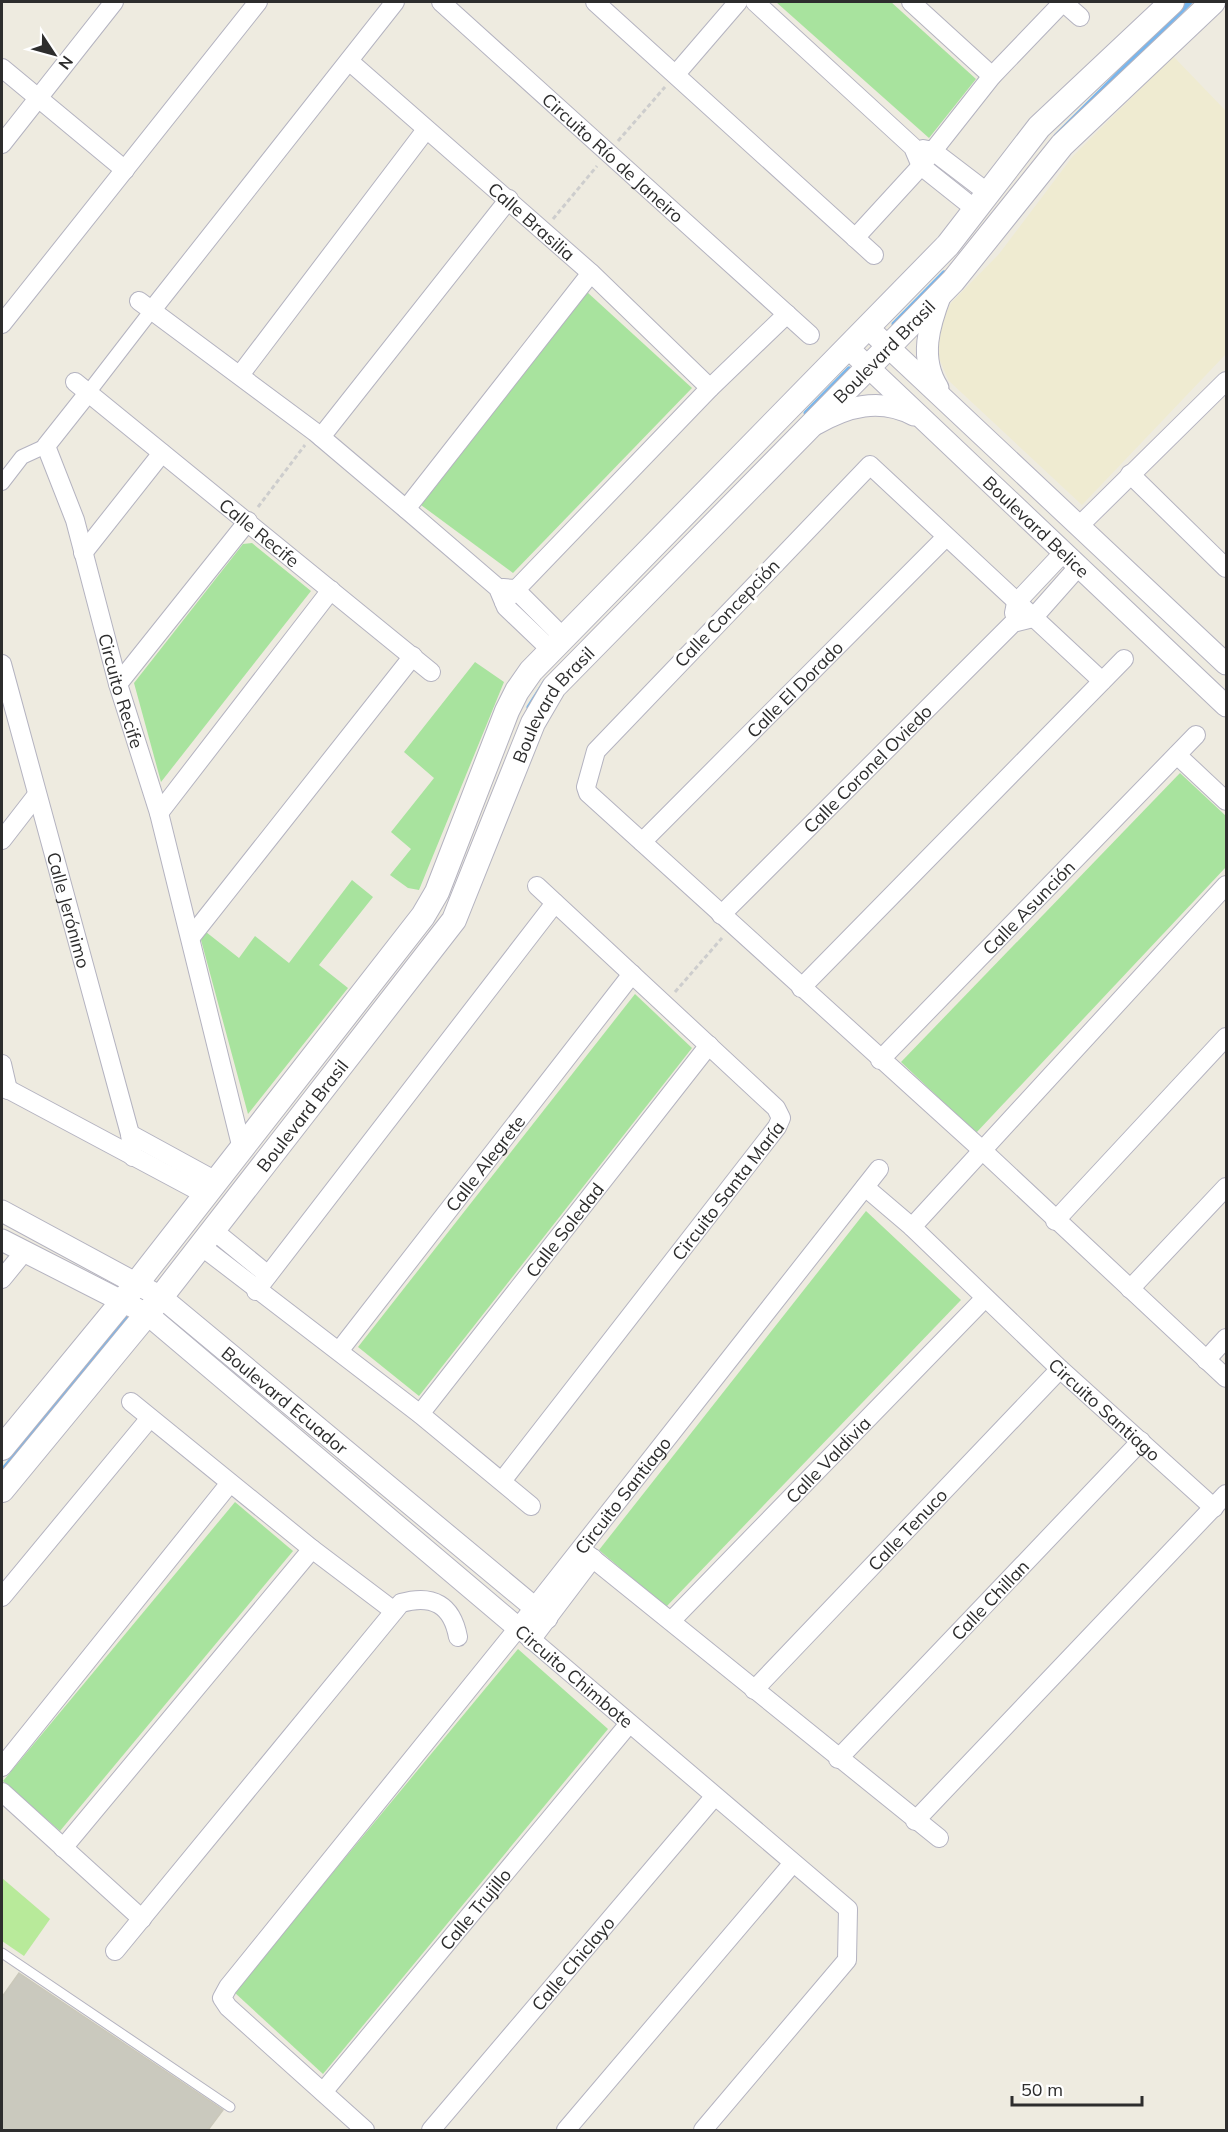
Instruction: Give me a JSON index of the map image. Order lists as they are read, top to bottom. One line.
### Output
{"streets":{"main road":["Boulevard Brasil"],"street":["Circuito Río de Janeiro","Calle Brasilia","Boulevard Belice","Calle Recife","Calle Concepción","Calle El Dorado","Circuito Recife","Calle Coronel Oviedo","Calle Asunción","Calle Jerónimo","Calle Alegrete","Circuito Santa María","Calle Soledad","Boulevard Ecuador","Circuito Santiago","Calle Valdivia","Calle Tenuco","Calle Chillan","Circuito Chimbote","Calle Trujillo","Calle Chiclayo"]},"crossings":[["Boulevard Brasil","Boulevard Belice"],["Boulevard Brasil","Circuito Recife"],["Boulevard Brasil","Boulevard Ecuador"],["Calle Concepción","Calle El Dorado"],["Calle Concepción","Calle Coronel Oviedo"],["Calle Concepción","Calle Asunción"],["Calle Alegrete","Circuito Santa María"],["Circuito Santa María","Calle Soledad"],["Boulevard Ecuador","Circuito Chimbote"],["Circuito Santiago","Calle Valdivia"],["Circuito Santiago","Calle Tenuco"],["Circuito Santiago","Calle Chillan"],["Circuito Chimbote","Calle Trujillo"],["Circuito Chimbote","Calle Chiclayo"]],"scale_bar":"50 m","north":"bottom right"}
